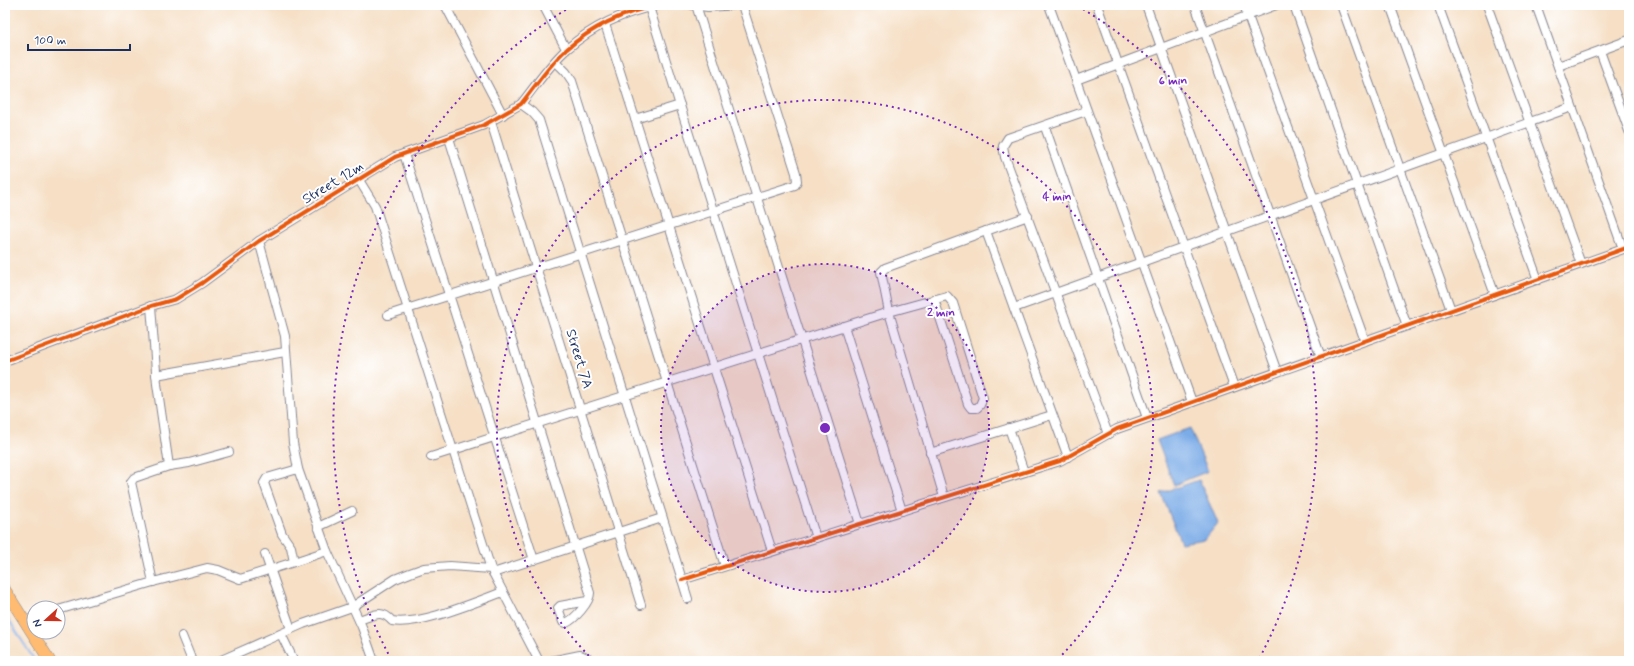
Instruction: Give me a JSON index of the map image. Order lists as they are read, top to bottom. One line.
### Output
{"streets":{"street":["Street 12m","Street 7A"]},"crossings":[["Street 12m","Street 7A"]],"scale_bar":"100 m","north":"left","rings":["6 min","4 min","2 min"]}
